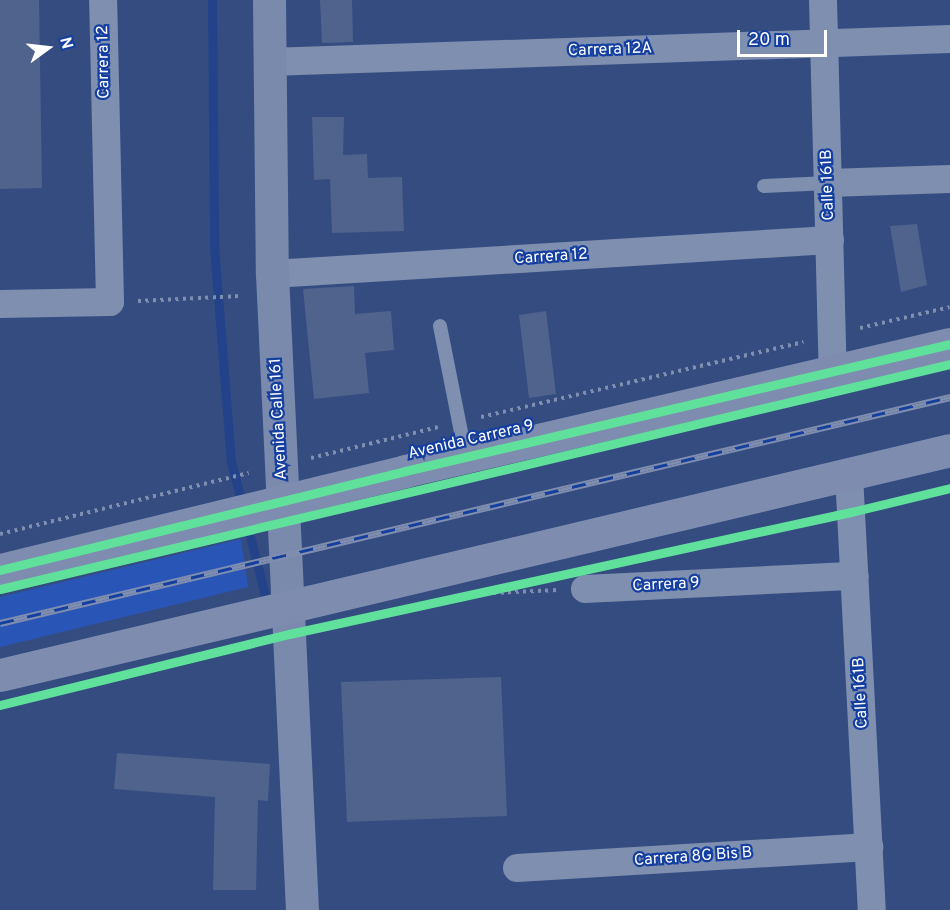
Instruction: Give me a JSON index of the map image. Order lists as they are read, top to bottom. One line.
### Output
{"streets":{"main road":["Avenida Calle 161","Avenida Carrera 9"],"street":["Carrera 12A","Carrera 12","Calle 161B","Carrera 9","Carrera 8G Bis B"]},"crossings":[["Carrera 12A","Calle 161B"],["Carrera 12A","Avenida Calle 161"],["Carrera 12","Calle 161B"],["Carrera 12","Avenida Calle 161"],["Calle 161B","Avenida Carrera 9"],["Calle 161B","Carrera 9"],["Calle 161B","Carrera 8G Bis B"],["Avenida Calle 161","Avenida Carrera 9"]],"scale_bar":"20 m","north":"right"}
